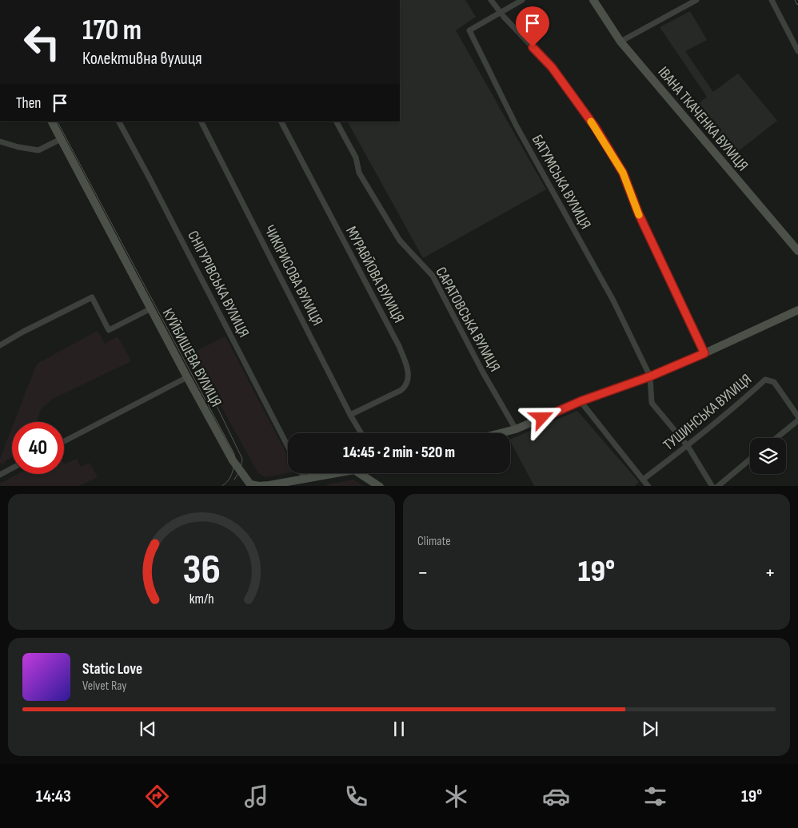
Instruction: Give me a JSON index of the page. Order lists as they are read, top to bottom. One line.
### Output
{"streets":{"main road":["ІВАНА ТКАЧЕНКА ВУЛИЦЯ","КУЙБИШЕВА ВУЛИЦЯ"],"street":["БАТУМСЬКА ВУЛИЦЯ","МУРАВЙОВА ВУЛИЦЯ","ЧИКІРИСОВА ВУЛИЦЯ","СНІГУРІВСЬКА ВУЛИЦЯ","САРАТОВСЬКА ВУЛИЦЯ","ТУШИНСЬКА ВУЛИЦЯ"]},"crossings":[["МУРАВЙОВА ВУЛИЦЯ","ЧИКІРИСОВА ВУЛИЦЯ"]],"page":{"turn":["170 m","Колективна вулиця"],"then":"Then","limit":"40","trip":"14:45 · 2 min · 520 m","tile":"Climate","heat":["−","19°","+"],"song":["Static Love","Velvet Ray"],"tabs":["14:43","19°"],"gauge":["36","km/h"]}}
